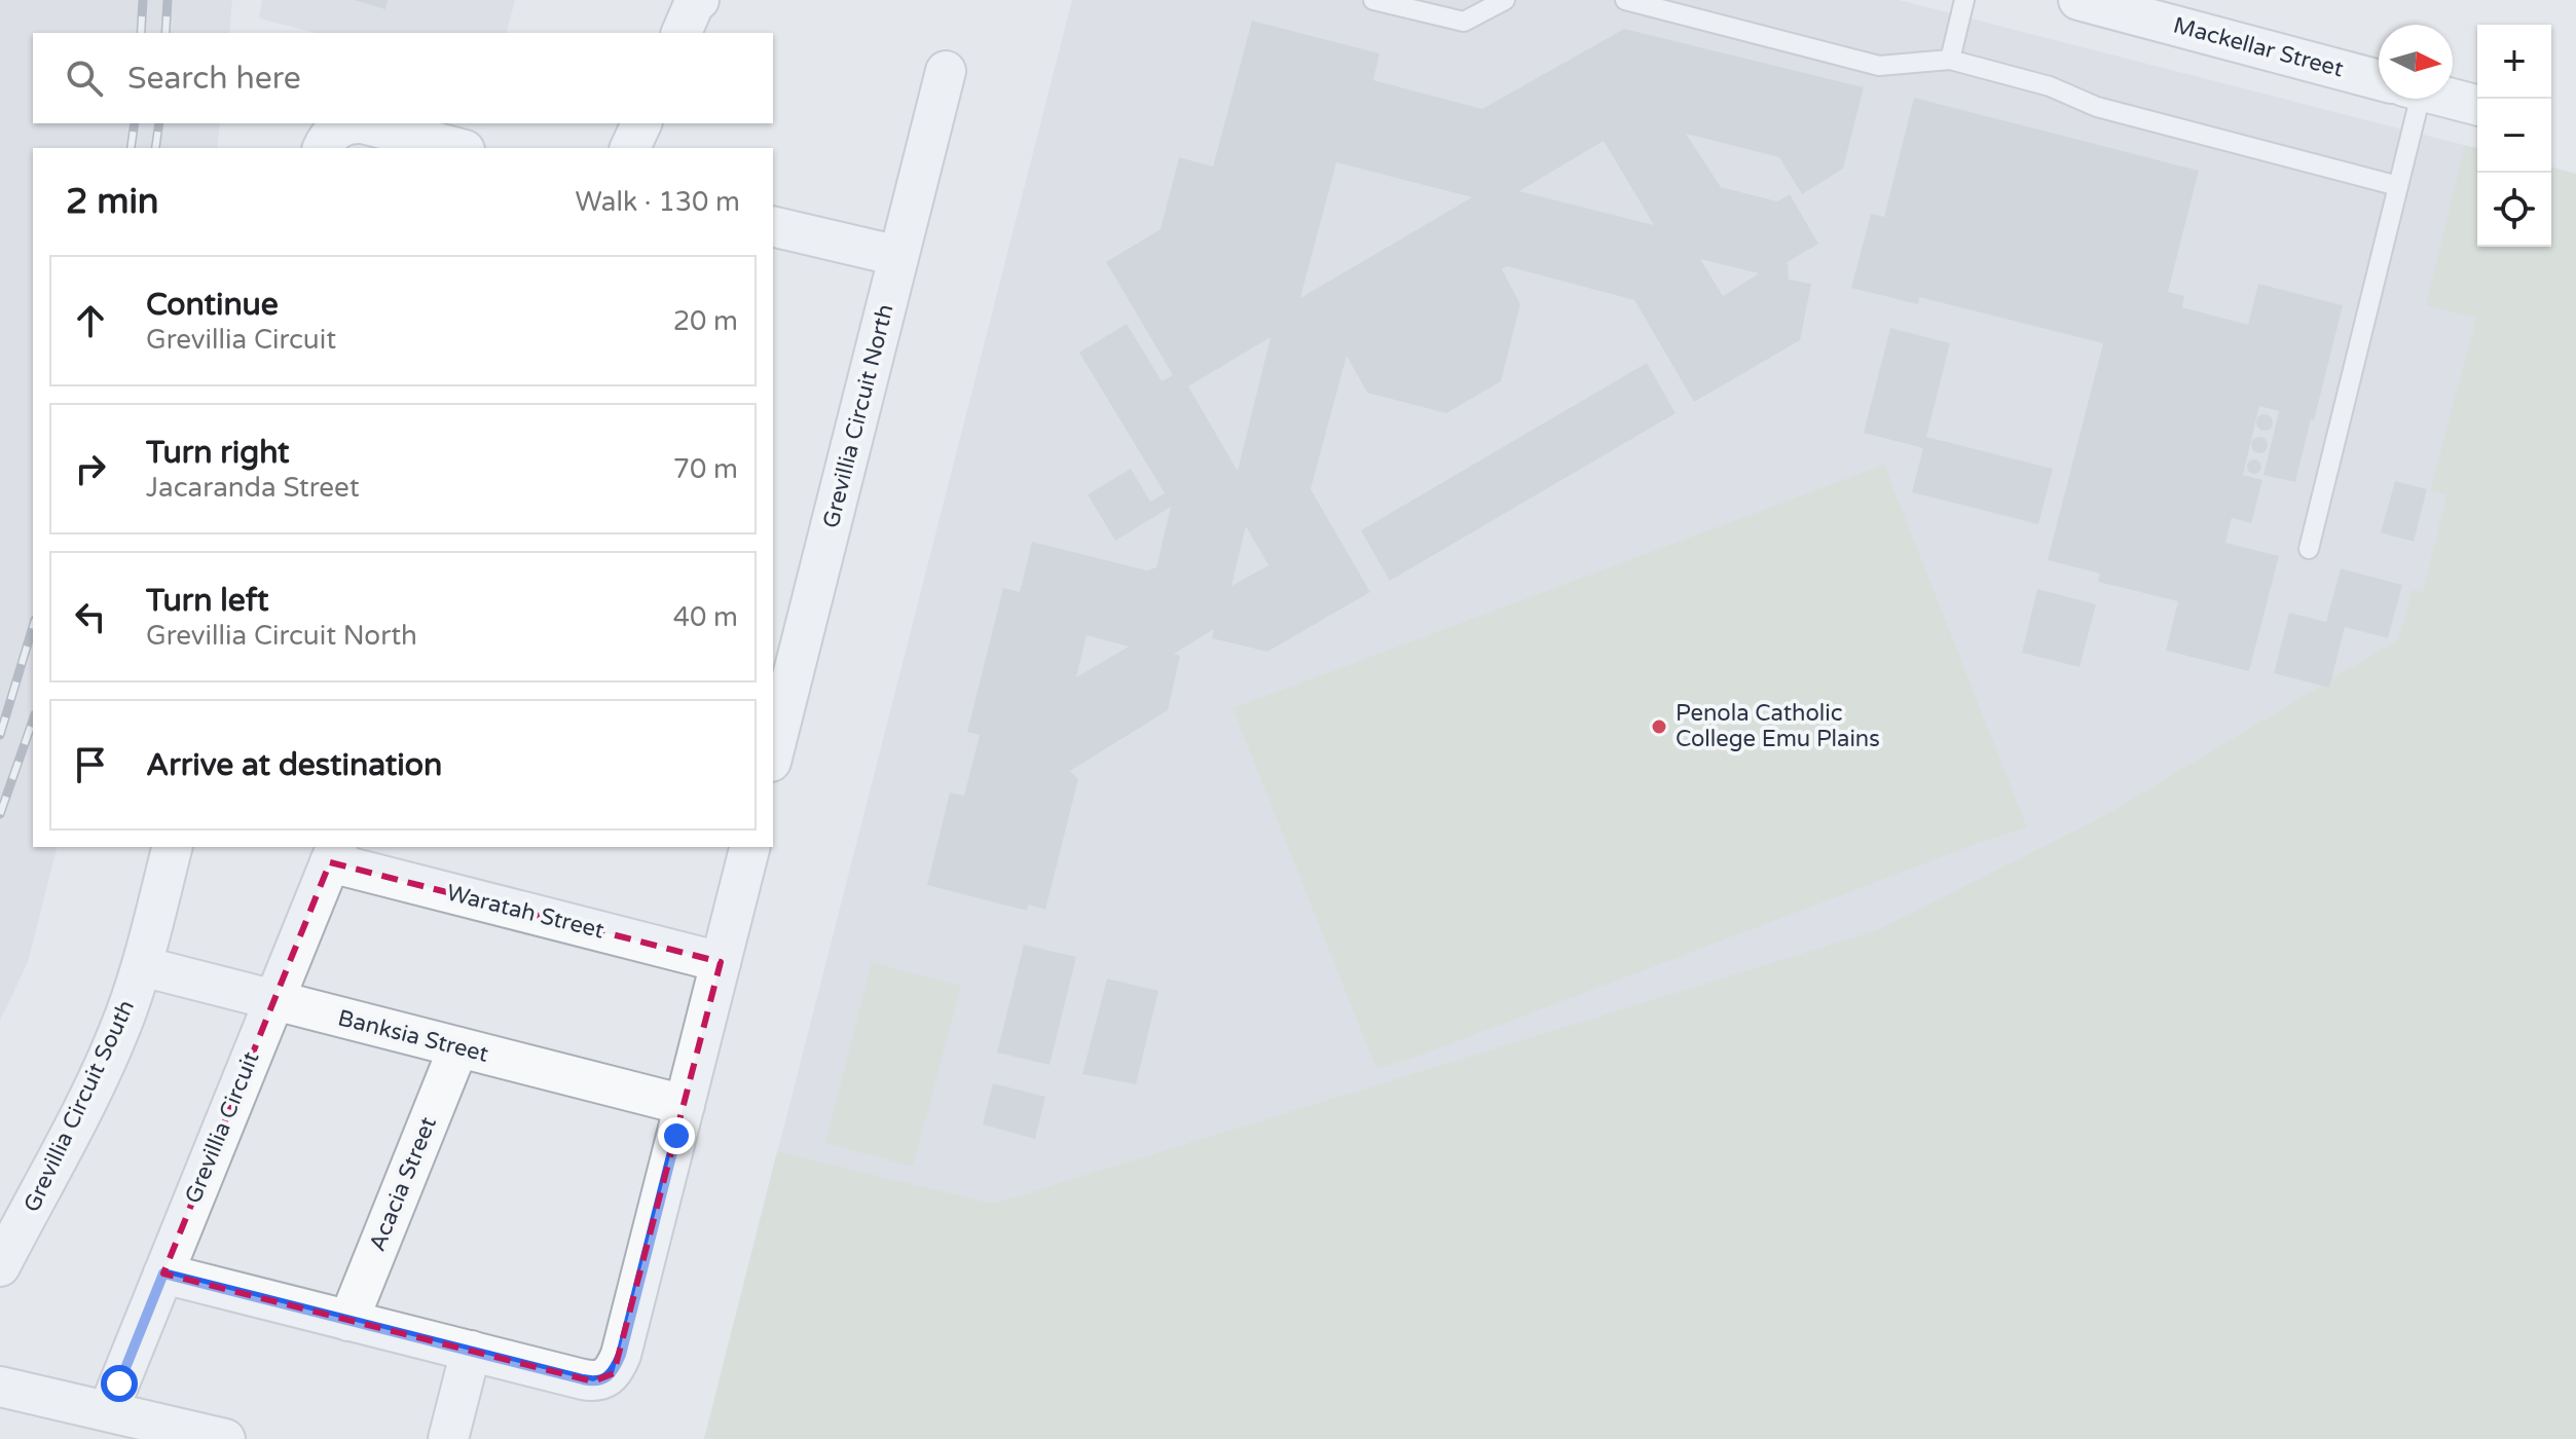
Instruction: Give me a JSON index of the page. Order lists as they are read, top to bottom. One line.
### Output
{"streets":{"street":["Mackellar Street","Grevillia Circuit North","Waratah Street","Banksia Street","Grevillia Circuit South","Grevillia Circuit","Acacia Street"]},"crossings":[["Waratah Street","Grevillia Circuit"],["Banksia Street","Grevillia Circuit South"],["Banksia Street","Grevillia Circuit"],["Banksia Street","Acacia Street"]],"places":["Penola Catholic College Emu Plains"],"north":"right","page":{"map_buttons":["+","−"],"search":"Search here","heading":["2 min","Walk · 130 m"],"list":[["Continue","Grevillia Circuit","20 m"],["Turn right","Jacaranda Street","70 m"],["Turn left","Grevillia Circuit North","40 m"],"Arrive at destination"]}}
